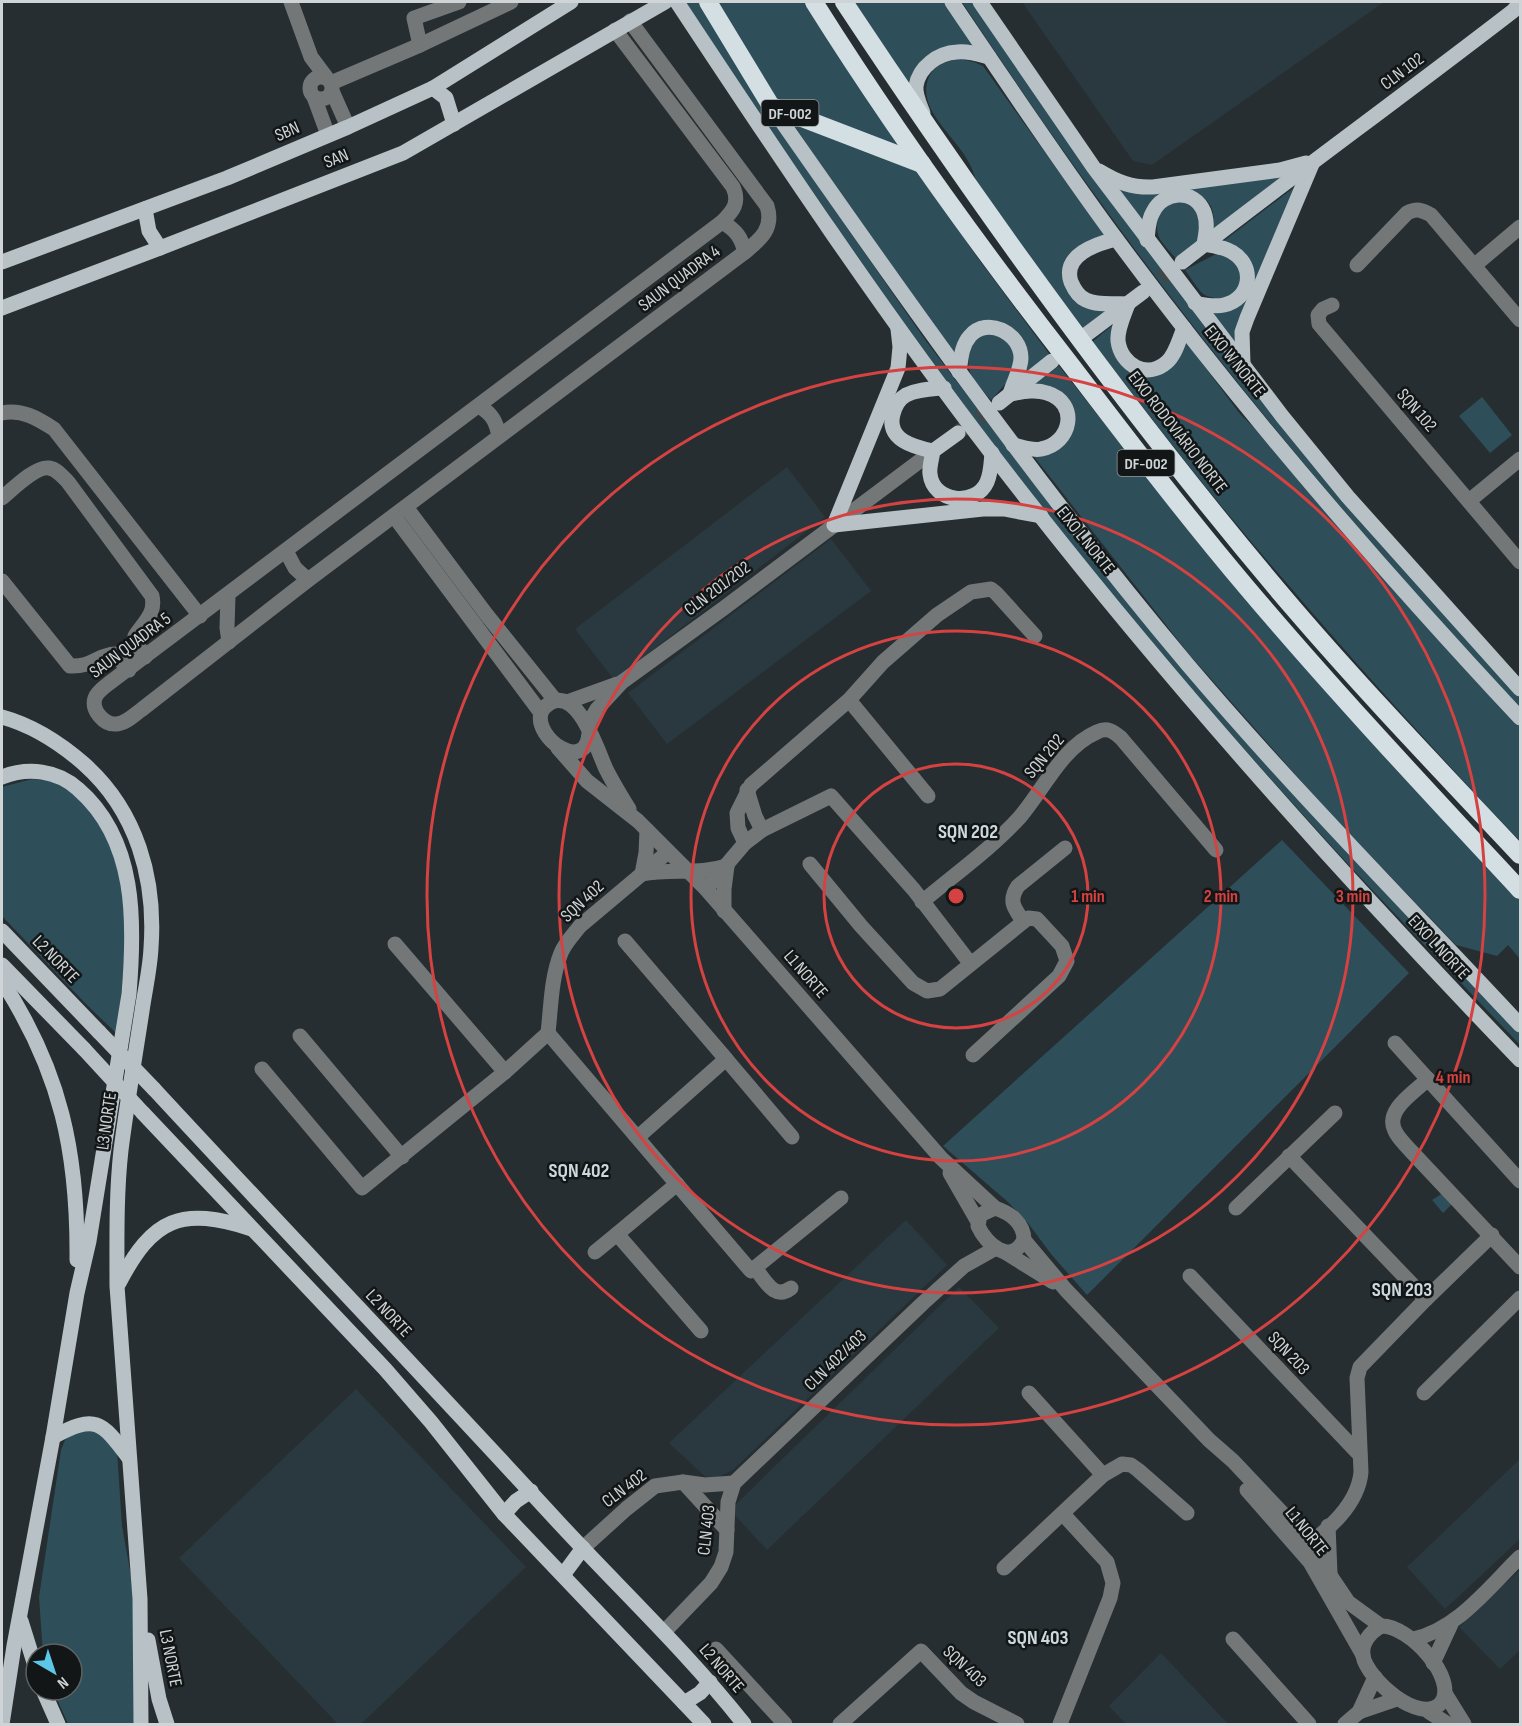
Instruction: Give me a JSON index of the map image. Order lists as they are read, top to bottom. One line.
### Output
{"streets":{"highway":["DF-002","EIXO RODOVIÁRIO NORTE"],"main road":["CLN 102","SBN","SAN","EIXO W NORTE","EIXO L NORTE","L2 NORTE","L3 NORTE"],"street":["SAUN QUADRA 4","SQN 102","CLN 201/202","SAUN QUADRA 5","SQN 202","SQN 402","L1 NORTE","SQN 203","CLN 402/403","CLN 402","CLN 403","SQN 403"]},"crossings":[["DF-002","EIXO L NORTE"],["SAN","SAUN QUADRA 4"],["SAUN QUADRA 4","SAUN QUADRA 5"],["CLN 201/202","L1 NORTE"],["SQN 402","L1 NORTE"],["L2 NORTE","CLN 402"],["L2 NORTE","CLN 403"],["L1 NORTE","CLN 402/403"],["CLN 402/403","CLN 402"],["CLN 402/403","CLN 403"],["CLN 402","CLN 403"]],"districts":["SQN 202","SQN 402","SQN 203","SQN 403"],"north":"bottom right","rings":["1 min","2 min","3 min","4 min"]}
